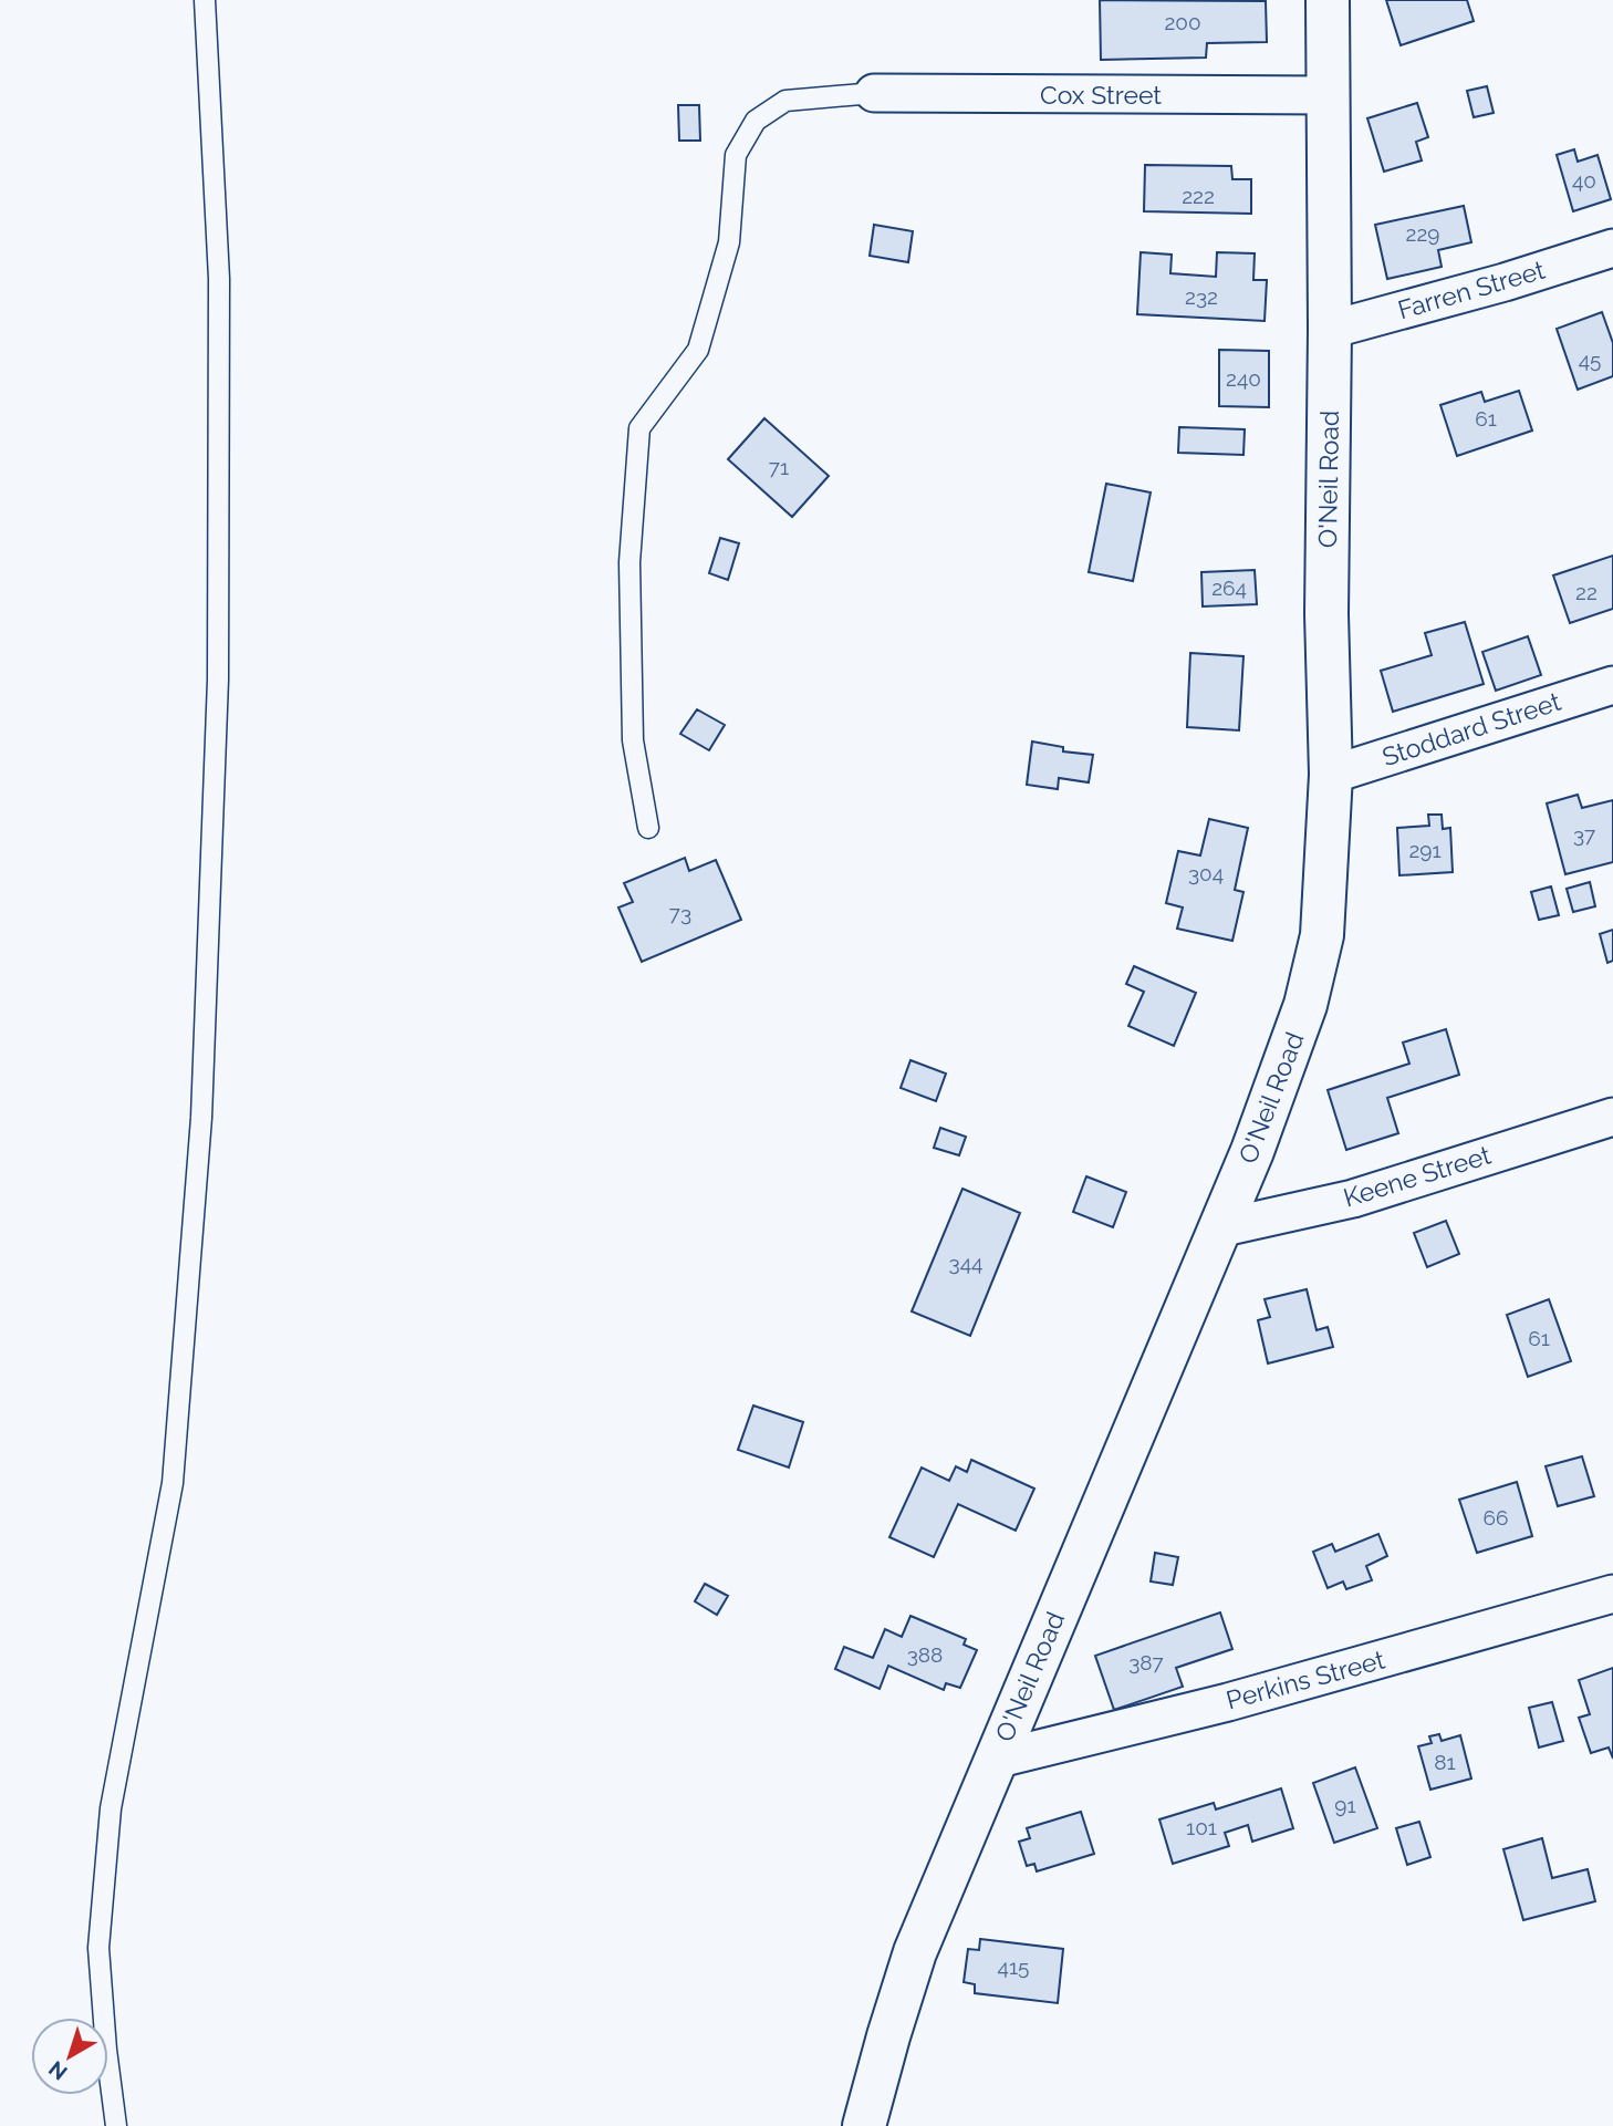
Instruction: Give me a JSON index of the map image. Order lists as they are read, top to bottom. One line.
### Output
{"streets":{"street":["Cox Street","Farren Street","O'Neil Road","Stoddard Street","Keene Street","Perkins Street"]},"crossings":[["Cox Street","O'Neil Road"],["Farren Street","O'Neil Road"],["O'Neil Road","Stoddard Street"],["O'Neil Road","Keene Street"],["O'Neil Road","Perkins Street"]],"house_numbers":["200","40","222","229","232","45","240","61","71","264","22","37","291","304","73","344","61","66","388","387","81","91","101","415"],"north":"bottom left"}
